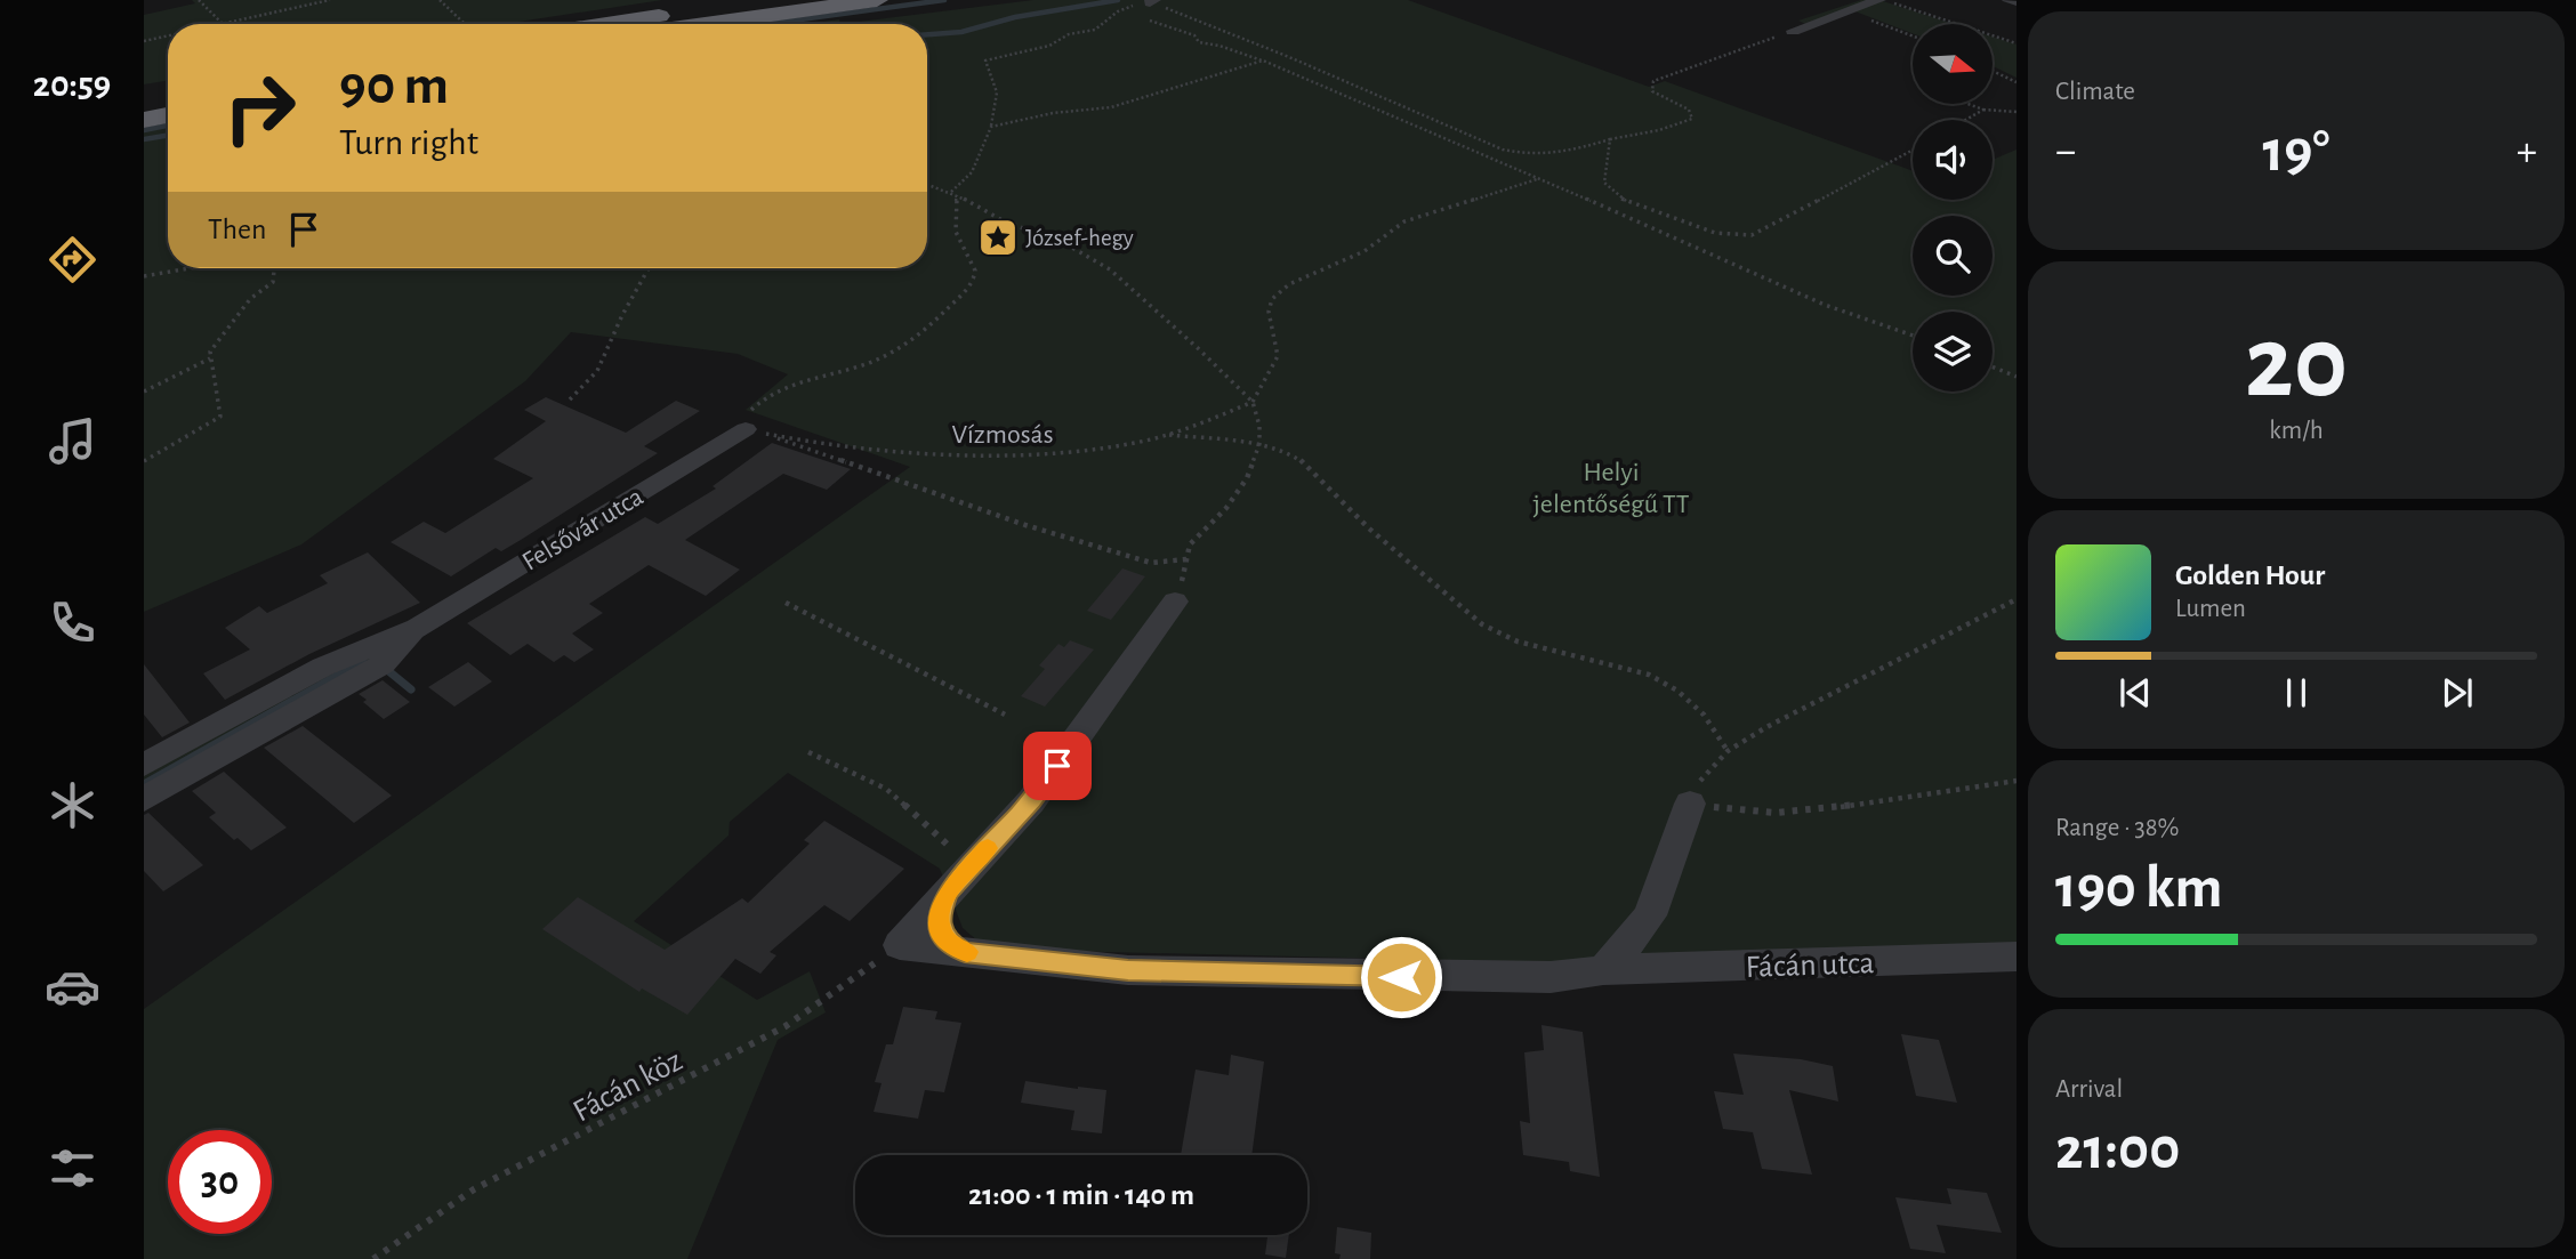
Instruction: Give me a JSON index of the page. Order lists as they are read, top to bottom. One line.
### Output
{"streets":{"street":["Felsővár utca","Fácán utca"],"path":["Vízmosás","Fácán köz"]},"crossings":[["Vízmosás","Felsővár utca"],["Fácán utca","Fácán köz"]],"parks":["Helyi jelentőségű TT"],"places":{"place":["József-hegy"]},"north":"right","page":{"tabs":"20:59","tile":["Climate",["20","km/h"],["Range · 38%","190 km"],["Arrival","21:00"]],"turn":["90 m","Turn right"],"heat":["−","19°","+"],"then":"Then","song":["Golden Hour","Lumen"],"limit":"30","trip":"21:00 · 1 min · 140 m"}}
